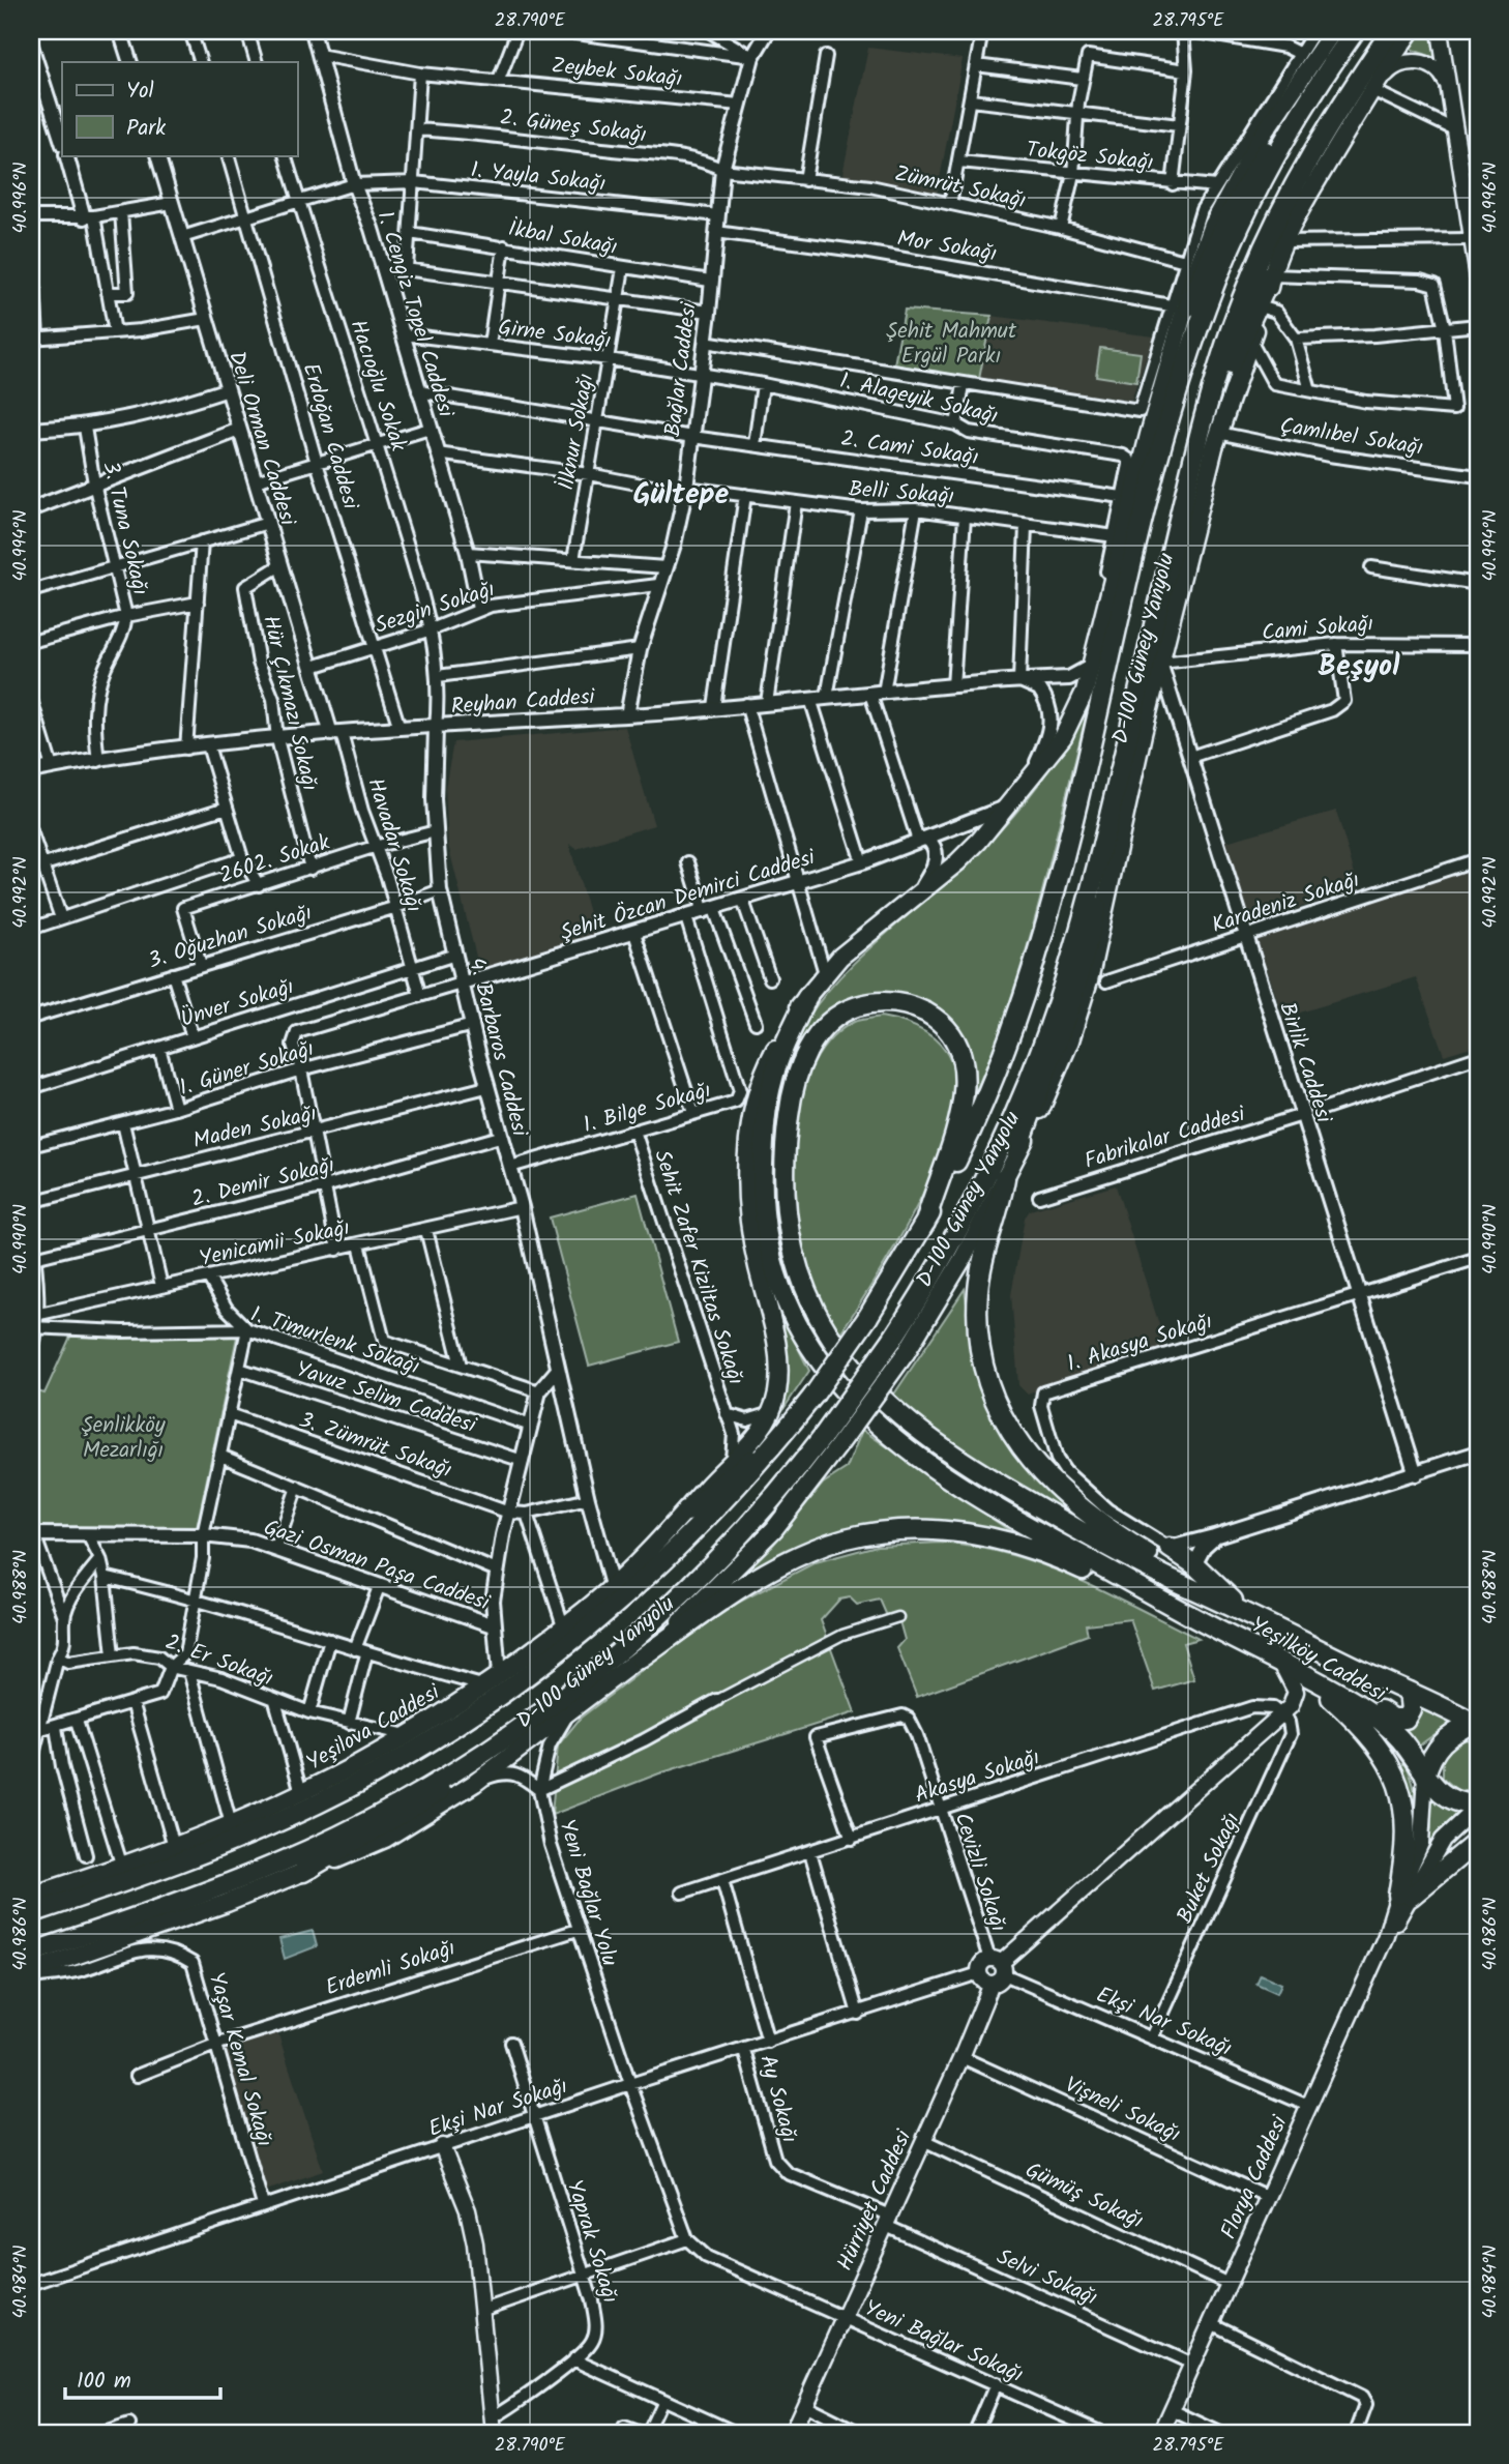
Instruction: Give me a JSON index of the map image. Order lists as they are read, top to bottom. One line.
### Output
{"streets":{"highway":["Yeşilköy Caddesi"],"main road":["D-100 Güney Yanyolu","Yeşilova Caddesi","Florya Caddesi","Hürriyet Caddesi"],"street":["Zeybek Sokağı","2. Güneş Sokağı","Tokgöz Sokağı","1. Yayla Sokağı","Zümrüt Sokağı","İkbal Sokağı","Mor Sokağı","1. Cengiz Topel Caddesi","Girne Sokağı","Bağlar Caddesi","Hacıoğlu Sokak","1. Alageyik Sokağı","İlknur Sokağı","Erdoğan Caddesi","Çamlıbel Sokağı","Deli Orman Caddesi","2. Cami Sokağı","Belli Sokağı","3. Tuna Sokağı","Sezgin Sokağı","Cami Sokağı","Reyhan Caddesi","Hür Çıkmazı Sokağı","Havadar Sokağı","2602. Sokak","Şehit Özcan Demirci Caddesi","Karadeniz Sokağı","3. Oğuzhan Sokağı","Ünver Sokağı","4. Barbaros Caddesi","Birlik Caddesi","1. Güner Sokağı","1. Bilge Sokağı","Maden Sokağı","Fabrikalar Caddesi","2. Demir Sokağı","Yenicamii Sokağı","Sehit Zafer Kiziltas Sokağı","1. Timurlenk Sokağı","1. Akasya Sokağı","Yavuz Selim Caddesi","3. Zümrüt Sokağı","Gazi Osman Paşa Caddesi","2. Er Sokağı","Akasya Sokağı","Buket Sokağı","Cevizli Sokağı","Yeni Bağlar Yolu","Erdemli Sokağı","Ekşi Nar Sokağı","Yaşar Kemal Sokağı","Ay Sokağı","Vişneli Sokağı","Gümüş Sokağı","Yaprak Sokağı","Selvi Sokağı","Yeni Bağlar Sokağı"]},"crossings":[["Zeybek Sokağı","1. Cengiz Topel Caddesi"],["Zeybek Sokağı","Bağlar Caddesi"],["2. Güneş Sokağı","Zümrüt Sokağı"],["2. Güneş Sokağı","Bağlar Caddesi"],["1. Yayla Sokağı","1. Cengiz Topel Caddesi"],["1. Yayla Sokağı","Bağlar Caddesi"],["1. Yayla Sokağı","Hacıoğlu Sokak"],["1. Yayla Sokağı","Erdoğan Caddesi"],["1. Yayla Sokağı","Deli Orman Caddesi"],["Zümrüt Sokağı","Bağlar Caddesi"],["İkbal Sokağı","Bağlar Caddesi"],["İkbal Sokağı","İlknur Sokağı"],["Mor Sokağı","Bağlar Caddesi"],["1. Cengiz Topel Caddesi","Girne Sokağı"],["1. Cengiz Topel Caddesi","2. Cami Sokağı"],["1. Cengiz Topel Caddesi","Belli Sokağı"],["1. Cengiz Topel Caddesi","Sezgin Sokağı"],["Girne Sokağı","Bağlar Caddesi"],["Girne Sokağı","1. Alageyik Sokağı"],["Girne Sokağı","İlknur Sokağı"],["Bağlar Caddesi","1. Alageyik Sokağı"],["Bağlar Caddesi","2. Cami Sokağı"],["Bağlar Caddesi","Belli Sokağı"],["Bağlar Caddesi","Sezgin Sokağı"],["Bağlar Caddesi","Reyhan Caddesi"],["Hacıoğlu Sokak","Sezgin Sokağı"],["Hacıoğlu Sokak","Reyhan Caddesi"],["Hacıoğlu Sokak","4. Barbaros Caddesi"],["1. Alageyik Sokağı","2. Cami Sokağı"],["İlknur Sokağı","2. Cami Sokağı"],["İlknur Sokağı","Belli Sokağı"],["Erdoğan Caddesi","Sezgin Sokağı"],["Erdoğan Caddesi","Reyhan Caddesi"],["Çamlıbel Sokağı","D-100 Güney Yanyolu"],["Deli Orman Caddesi","Sezgin Sokağı"],["Deli Orman Caddesi","Reyhan Caddesi"],["Deli Orman Caddesi","Hür Çıkmazı Sokağı"],["Deli Orman Caddesi","Havadar Sokağı"],["3. Tuna Sokağı","Reyhan Caddesi"],["Cami Sokağı","D-100 Güney Yanyolu"],["Cami Sokağı","Birlik Caddesi"],["D-100 Güney Yanyolu","Birlik Caddesi"],["D-100 Güney Yanyolu","Yeni Bağlar Yolu"],["Reyhan Caddesi","Hür Çıkmazı Sokağı"],["Reyhan Caddesi","Havadar Sokağı"],["Reyhan Caddesi","4. Barbaros Caddesi"],["Hür Çıkmazı Sokağı","2602. Sokak"],["Havadar Sokağı","2602. Sokak"],["Havadar Sokağı","3. Oğuzhan Sokağı"],["Havadar Sokağı","Ünver Sokağı"],["2602. Sokak","3. Oğuzhan Sokağı"],["2602. Sokak","4. Barbaros Caddesi"],["Şehit Özcan Demirci Caddesi","4. Barbaros Caddesi"],["Şehit Özcan Demirci Caddesi","1. Bilge Sokağı"],["Karadeniz Sokağı","Birlik Caddesi"],["3. Oğuzhan Sokağı","4. Barbaros Caddesi"],["Ünver Sokağı","4. Barbaros Caddesi"],["4. Barbaros Caddesi","1. Güner Sokağı"],["4. Barbaros Caddesi","1. Bilge Sokağı"],["4. Barbaros Caddesi","Maden Sokağı"],["4. Barbaros Caddesi","2. Demir Sokağı"],["4. Barbaros Caddesi","Yenicamii Sokağı"],["4. Barbaros Caddesi","3. Zümrüt Sokağı"],["4. Barbaros Caddesi","Yeşilova Caddesi"],["Birlik Caddesi","Fabrikalar Caddesi"],["Birlik Caddesi","1. Akasya Sokağı"],["1. Bilge Sokağı","Sehit Zafer Kiziltas Sokağı"],["Yenicamii Sokağı","1. Timurlenk Sokağı"],["Sehit Zafer Kiziltas Sokağı","Yeşilova Caddesi"],["Yeşilköy Caddesi","Florya Caddesi"],["2. Er Sokağı","Yeşilova Caddesi"],["Akasya Sokağı","Buket Sokağı"],["Akasya Sokağı","Cevizli Sokağı"],["Akasya Sokağı","Hürriyet Caddesi"],["Buket Sokağı","Ekşi Nar Sokağı"],["Buket Sokağı","Hürriyet Caddesi"],["Cevizli Sokağı","Ekşi Nar Sokağı"],["Cevizli Sokağı","Hürriyet Caddesi"],["Yeni Bağlar Yolu","Erdemli Sokağı"],["Yeni Bağlar Yolu","Ekşi Nar Sokağı"],["Erdemli Sokağı","Yaşar Kemal Sokağı"],["Ekşi Nar Sokağı","Yaşar Kemal Sokağı"],["Ekşi Nar Sokağı","Ay Sokağı"],["Ekşi Nar Sokağı","Florya Caddesi"],["Ekşi Nar Sokağı","Hürriyet Caddesi"],["Ekşi Nar Sokağı","Yaprak Sokağı"],["Ay Sokağı","Hürriyet Caddesi"],["Ay Sokağı","Selvi Sokağı"],["Vişneli Sokağı","Florya Caddesi"],["Vişneli Sokağı","Hürriyet Caddesi"],["Florya Caddesi","Gümüş Sokağı"],["Florya Caddesi","Selvi Sokağı"],["Gümüş Sokağı","Hürriyet Caddesi"],["Hürriyet Caddesi","Selvi Sokağı"],["Hürriyet Caddesi","Yeni Bağlar Sokağı"]],"districts":["Gültepe","Beşyol"],"parks":["Şehit Mahmut Ergül Parkı","Şenlikköy Mezarlığı"],"legend":["Yol","Park"],"scale_bar":"100 m","coordinates":["28.790°E","28.795°E","40.996°N","40.994°N","40.992°N","40.990°N","40.988°N","40.986°N","40.984°N"]}
